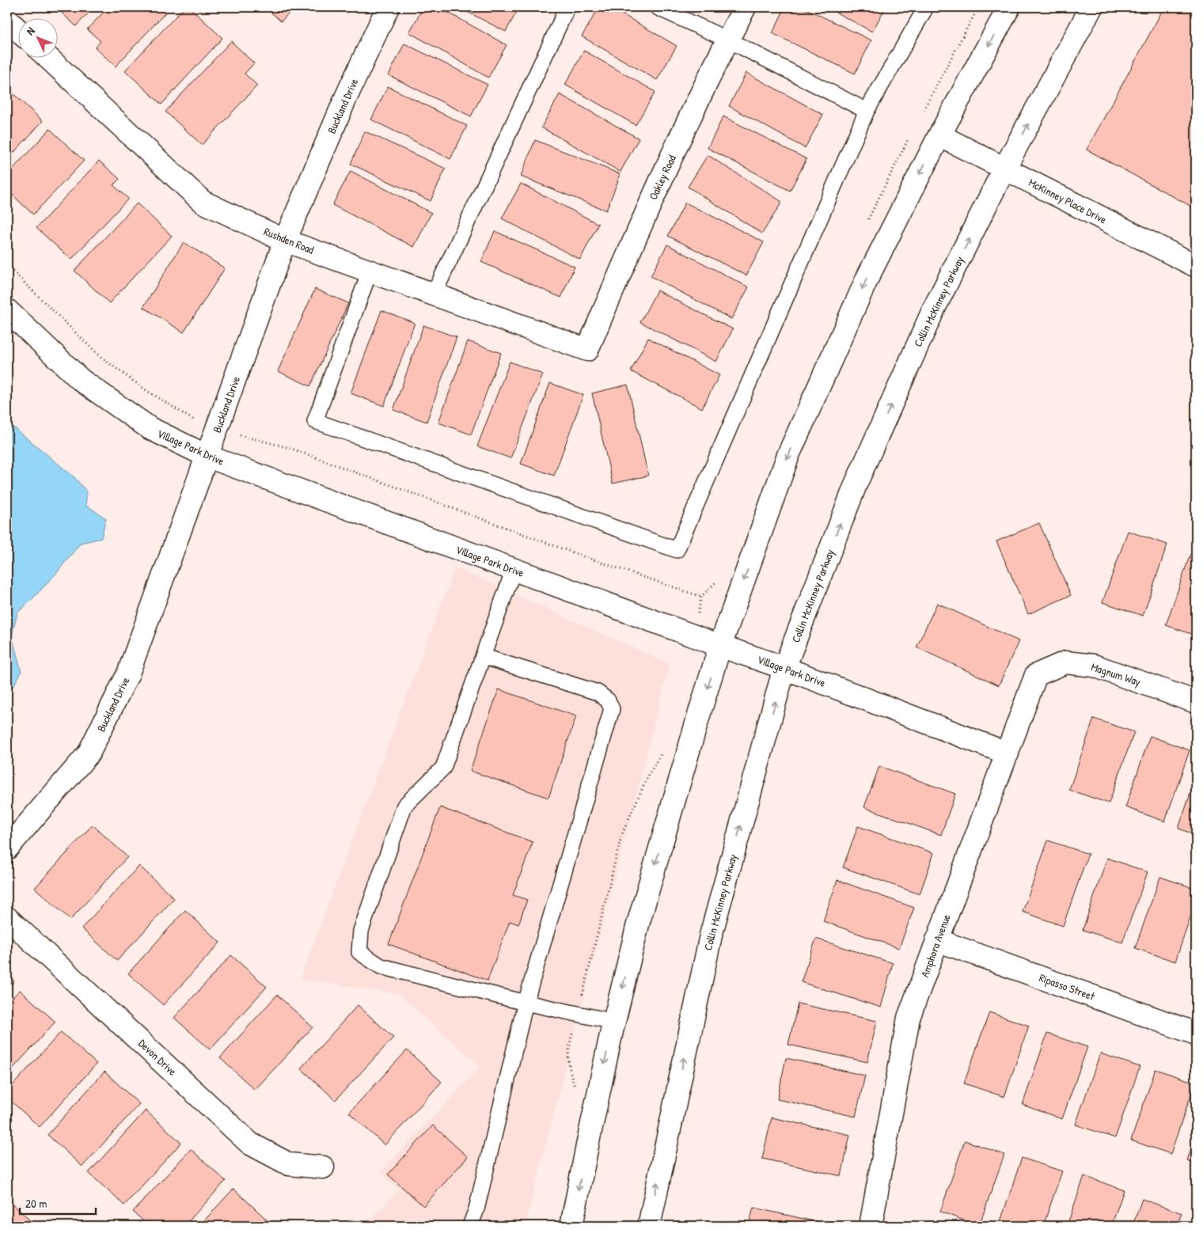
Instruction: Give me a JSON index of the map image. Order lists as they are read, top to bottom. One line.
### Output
{"streets":{"street":["Buckland Drive","Oakley Road","McKinney Place Drive","Rushden Road","Collin McKinney Parkway","Village Park Drive","Magnum Way","Amphora Avenue","Ripasso Street","Devon Drive"]},"crossings":[["Buckland Drive","Rushden Road"],["Buckland Drive","Village Park Drive"],["Oakley Road","Rushden Road"],["McKinney Place Drive","Collin McKinney Parkway"],["Collin McKinney Parkway","Village Park Drive"],["Village Park Drive","Amphora Avenue"],["Magnum Way","Amphora Avenue"],["Amphora Avenue","Ripasso Street"]],"scale_bar":"20 m","north":"top left"}
